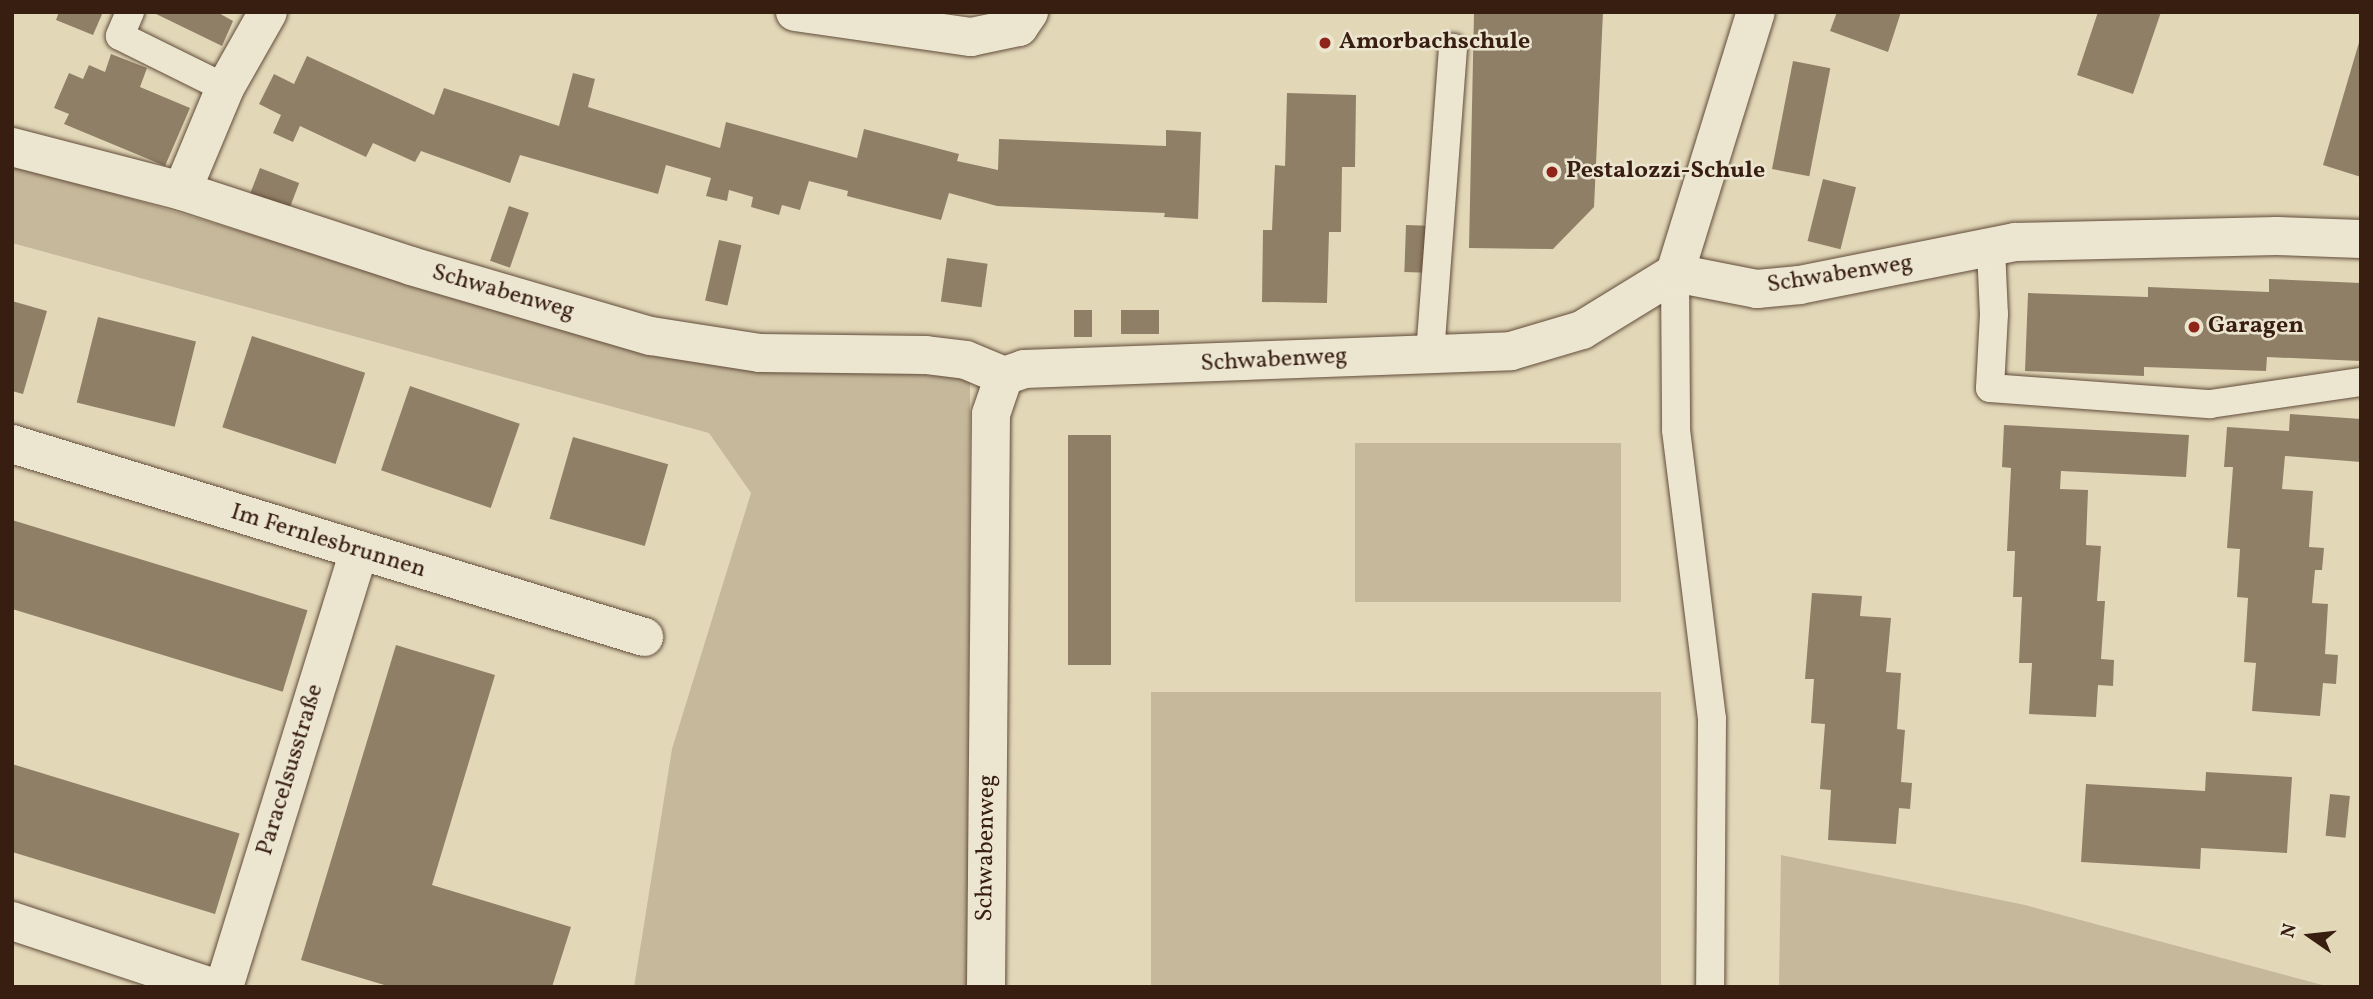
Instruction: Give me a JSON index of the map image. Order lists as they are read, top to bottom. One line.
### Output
{"streets":{"street":["Schwabenweg","Im Fernlesbrunnen","Paracelsusstraße"]},"crossings":[["Im Fernlesbrunnen","Paracelsusstraße"]],"places":["Amorbachschule","Pestalozzi-Schule","Garagen"],"north":"left"}
